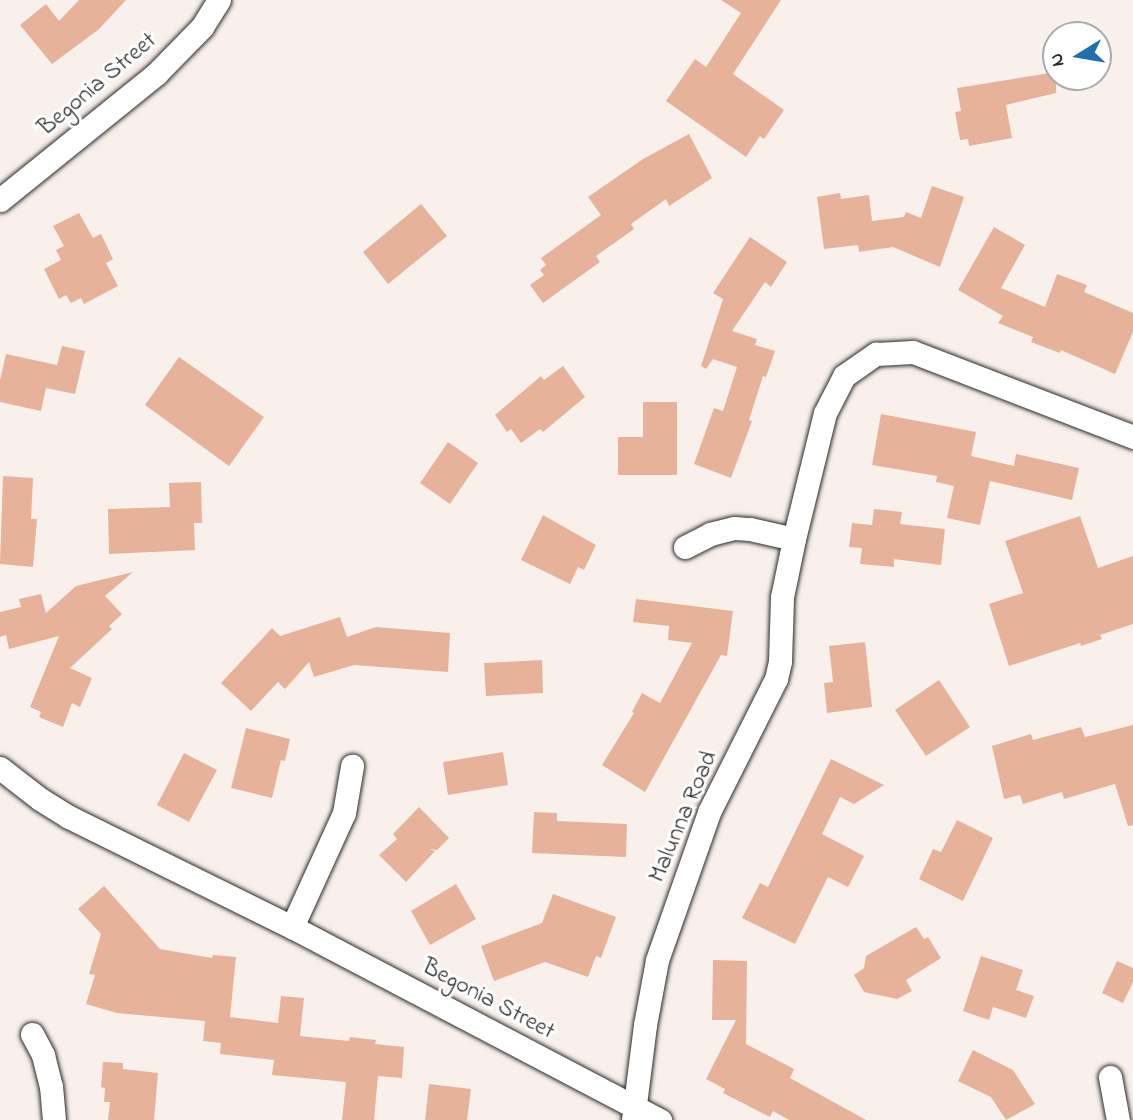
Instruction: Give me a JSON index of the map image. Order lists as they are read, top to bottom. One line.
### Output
{"streets":{"street":["Begonia Street","Malunna Road"]},"crossings":[["Begonia Street","Malunna Road"]],"north":"left"}
